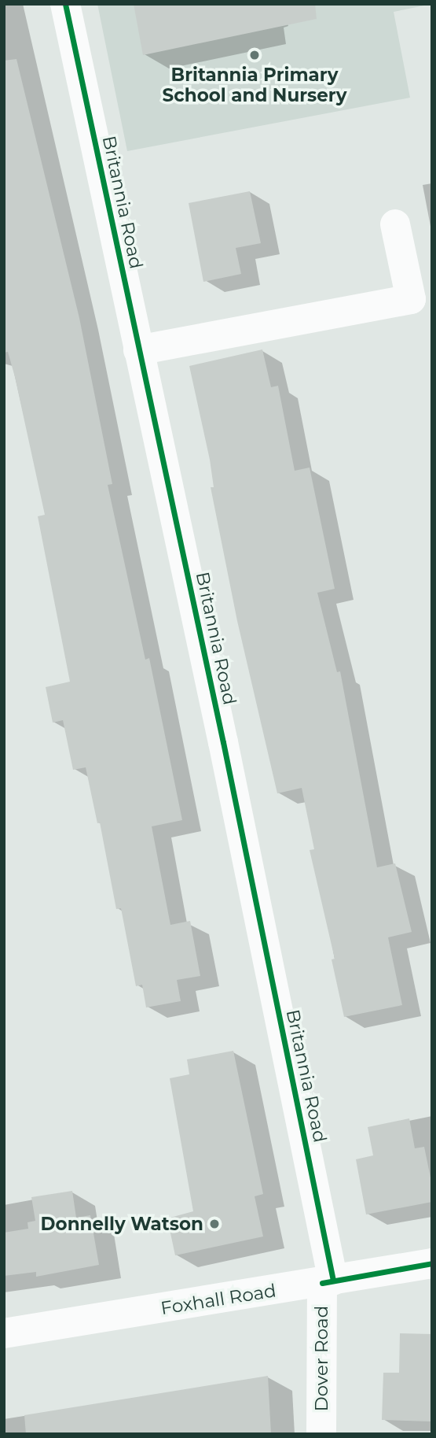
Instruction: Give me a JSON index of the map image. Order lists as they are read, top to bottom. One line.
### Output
{"streets":{"street":["Britannia Road","Foxhall Road","Dover Road"]},"crossings":[["Britannia Road","Foxhall Road"],["Britannia Road","Dover Road"],["Foxhall Road","Dover Road"]],"places":["Britannia Primary School and Nursery","Donnelly Watson"]}
